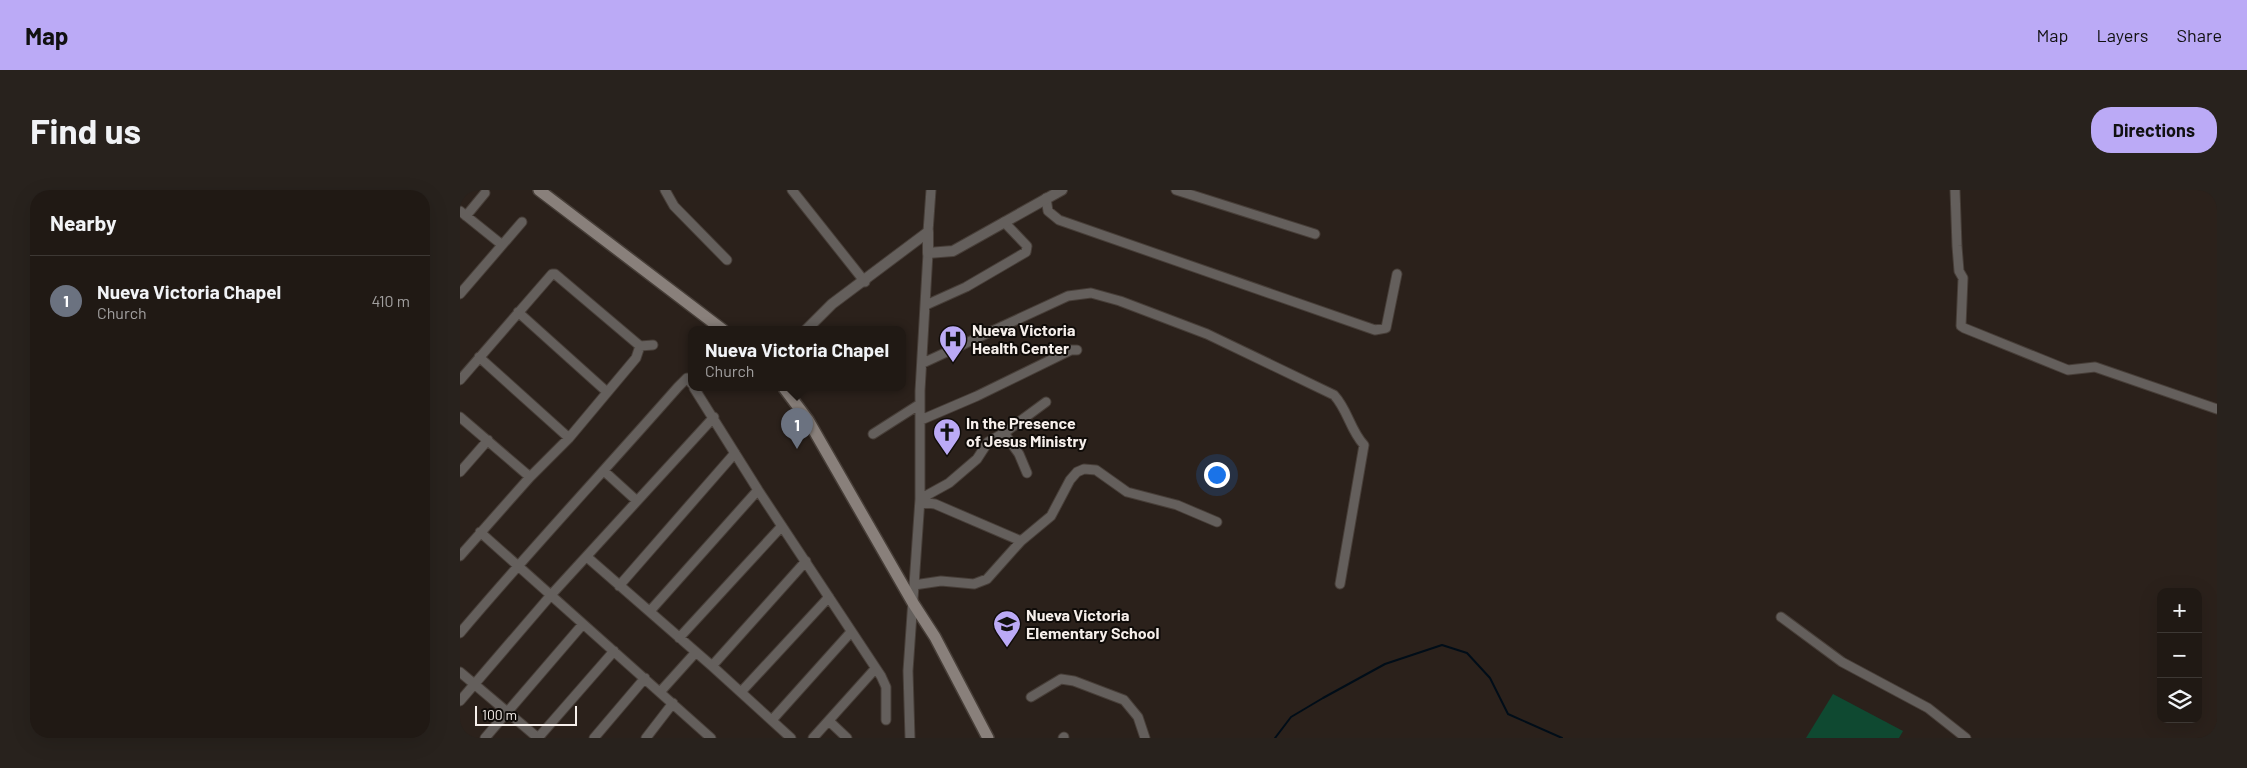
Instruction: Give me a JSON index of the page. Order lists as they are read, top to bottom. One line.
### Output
{"places":{"hospital":["Nueva Victoria Health Center"],"church":["In the Presence of Jesus Ministry"],"school or university":["Nueva Victoria Elementary School"]},"scale_bar":"100 m","page":{"header":"Map","nav":["Map","Layers","Share"],"buttons":"Directions","title":"Find us","heading":"Nearby","list":[{"mark":"1","name":"Nueva Victoria Chapel","note":"Church","value":"410 m"}],"popup":["Nueva Victoria Chapel","Church"],"pins":"1","map_buttons":["+","−"],"scale":"100 m"}}
